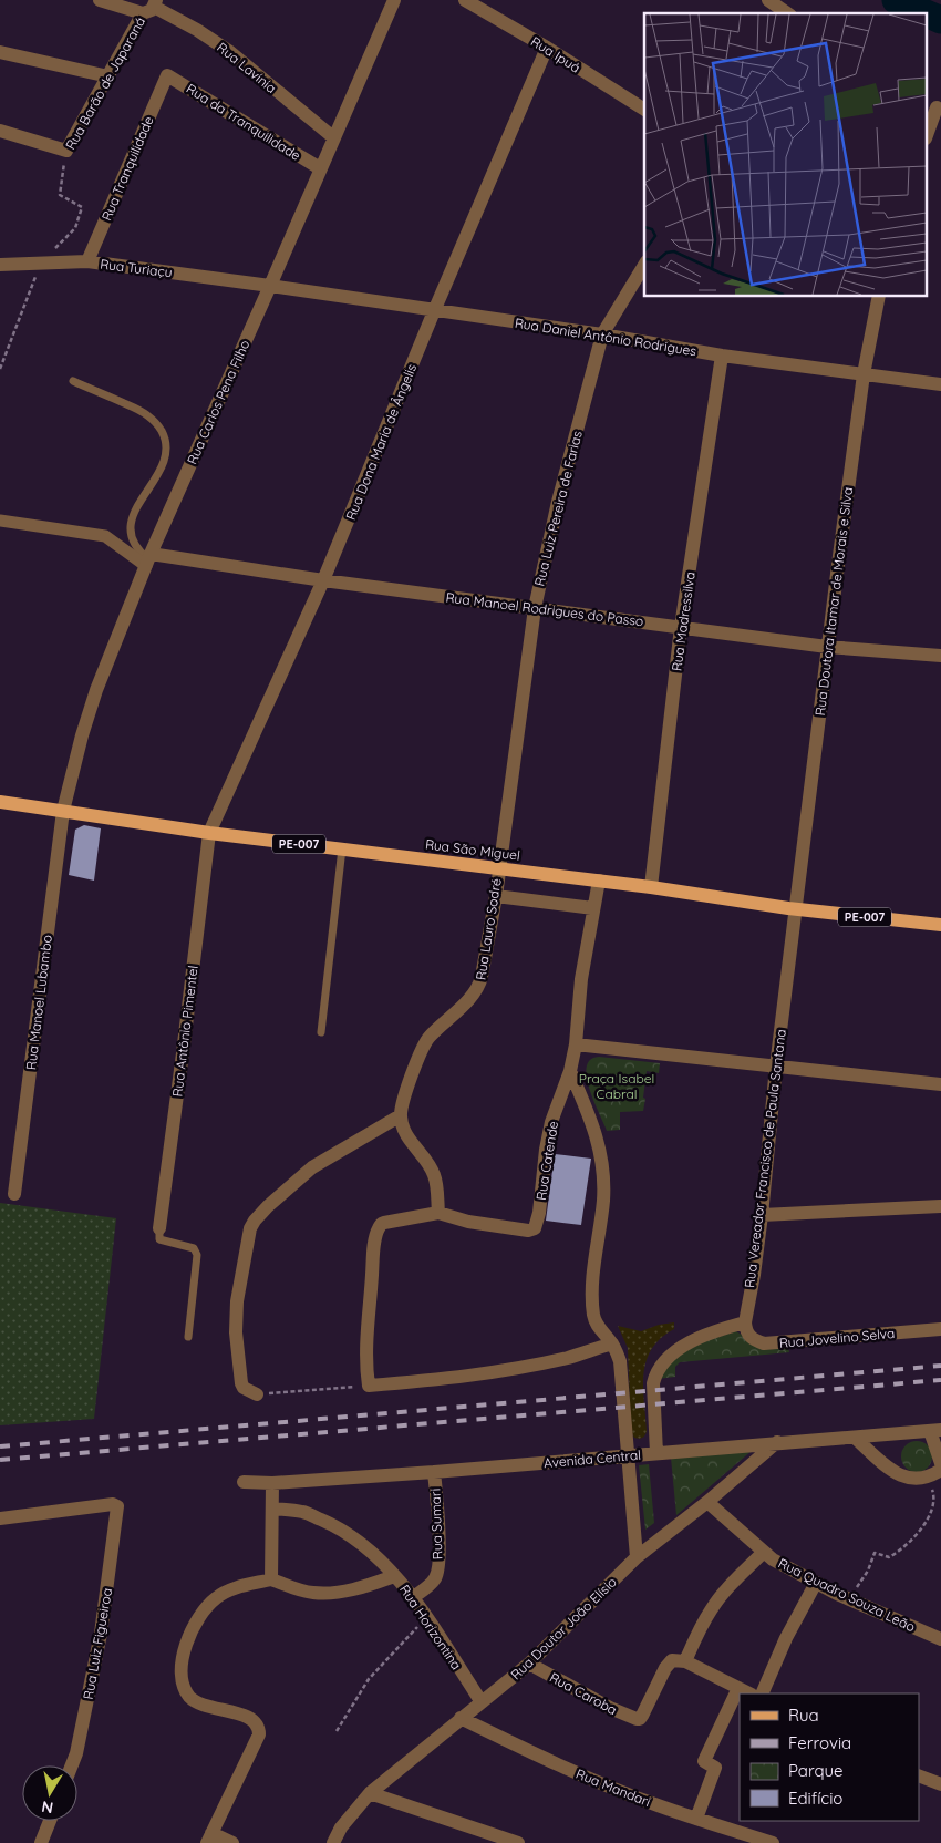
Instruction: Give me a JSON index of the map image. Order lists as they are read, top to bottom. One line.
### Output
{"streets":{"main road":["PE-007","Rua São Miguel"],"street":["Rua Ipuá","Rua Lavinia","Rua Barão de Japaraná","Rua da Tranquilidade","Rua Tranquilidade","Rua Turiaçu","Rua Daniel Antônio Rodrigues","Rua Carlos Pena Filho","Rua Dona Maria de Ângelis","Rua Luiz Pereira de Farias","Rua Doutora Itamar de Morais e Silva","Rua Manoel Rodrigues do Passo","Rua Madressilva","Rua Lauro Sodré","Rua Manoel Lubambo","Rua Antônio Pimentel","Rua Vereador Francisco de Paula Santana","Rua Catende","Rua Jovelino Selva","Avenida Central","Rua Sumari","Rua Quadro Souza Leão","Rua Horizontina","Rua Doutor João Elísio","Rua Luiz Figueiroa","Rua Caroba","Rua Mandari"]},"crossings":[["Rua Ipuá","Rua Dona Maria de Ângelis"],["Rua Lavinia","Rua Barão de Japaraná"],["Rua Lavinia","Rua Carlos Pena Filho"],["Rua Barão de Japaraná","Rua Turiaçu"],["Rua da Tranquilidade","Rua Tranquilidade"],["Rua da Tranquilidade","Rua Carlos Pena Filho"],["Rua Tranquilidade","Rua Turiaçu"],["Rua Turiaçu","Rua Daniel Antônio Rodrigues"],["Rua Turiaçu","Rua Carlos Pena Filho"],["Rua Daniel Antônio Rodrigues","Rua Carlos Pena Filho"],["Rua Daniel Antônio Rodrigues","Rua Dona Maria de Ângelis"],["Rua Daniel Antônio Rodrigues","Rua Luiz Pereira de Farias"],["Rua Daniel Antônio Rodrigues","Rua Doutora Itamar de Morais e Silva"],["Rua Daniel Antônio Rodrigues","Rua Madressilva"],["Rua Carlos Pena Filho","Rua Manoel Rodrigues do Passo"],["Rua Carlos Pena Filho","Rua São Miguel"],["Rua Carlos Pena Filho","Rua Manoel Lubambo"],["Rua Dona Maria de Ângelis","Rua Manoel Rodrigues do Passo"],["Rua Dona Maria de Ângelis","Rua São Miguel"],["Rua Dona Maria de Ângelis","Rua Antônio Pimentel"],["Rua Luiz Pereira de Farias","Rua Manoel Rodrigues do Passo"],["Rua Luiz Pereira de Farias","Rua São Miguel"],["Rua Luiz Pereira de Farias","Rua Lauro Sodré"],["Rua Doutora Itamar de Morais e Silva","Rua Manoel Rodrigues do Passo"],["Rua Doutora Itamar de Morais e Silva","Rua São Miguel"],["Rua Doutora Itamar de Morais e Silva","Rua Vereador Francisco de Paula Santana"],["Rua Manoel Rodrigues do Passo","Rua Madressilva"],["Rua Madressilva","Rua São Miguel"],["Rua São Miguel","Rua Lauro Sodré"],["Rua São Miguel","Rua Manoel Lubambo"],["Rua São Miguel","Rua Antônio Pimentel"],["Rua São Miguel","Rua Vereador Francisco de Paula Santana"],["Rua São Miguel","Rua Catende"],["Rua Vereador Francisco de Paula Santana","Rua Jovelino Selva"],["Avenida Central","Rua Sumari"],["Avenida Central","Rua Doutor João Elísio"],["Rua Sumari","Rua Horizontina"],["Rua Quadro Souza Leão","Rua Doutor João Elísio"],["Rua Horizontina","Rua Doutor João Elísio"],["Rua Doutor João Elísio","Rua Caroba"],["Rua Doutor João Elísio","Rua Mandari"]],"parks":["Praça Isabel Cabral"],"legend":["Rua","Ferrovia","Parque","Edifício"],"north":"bottom"}
